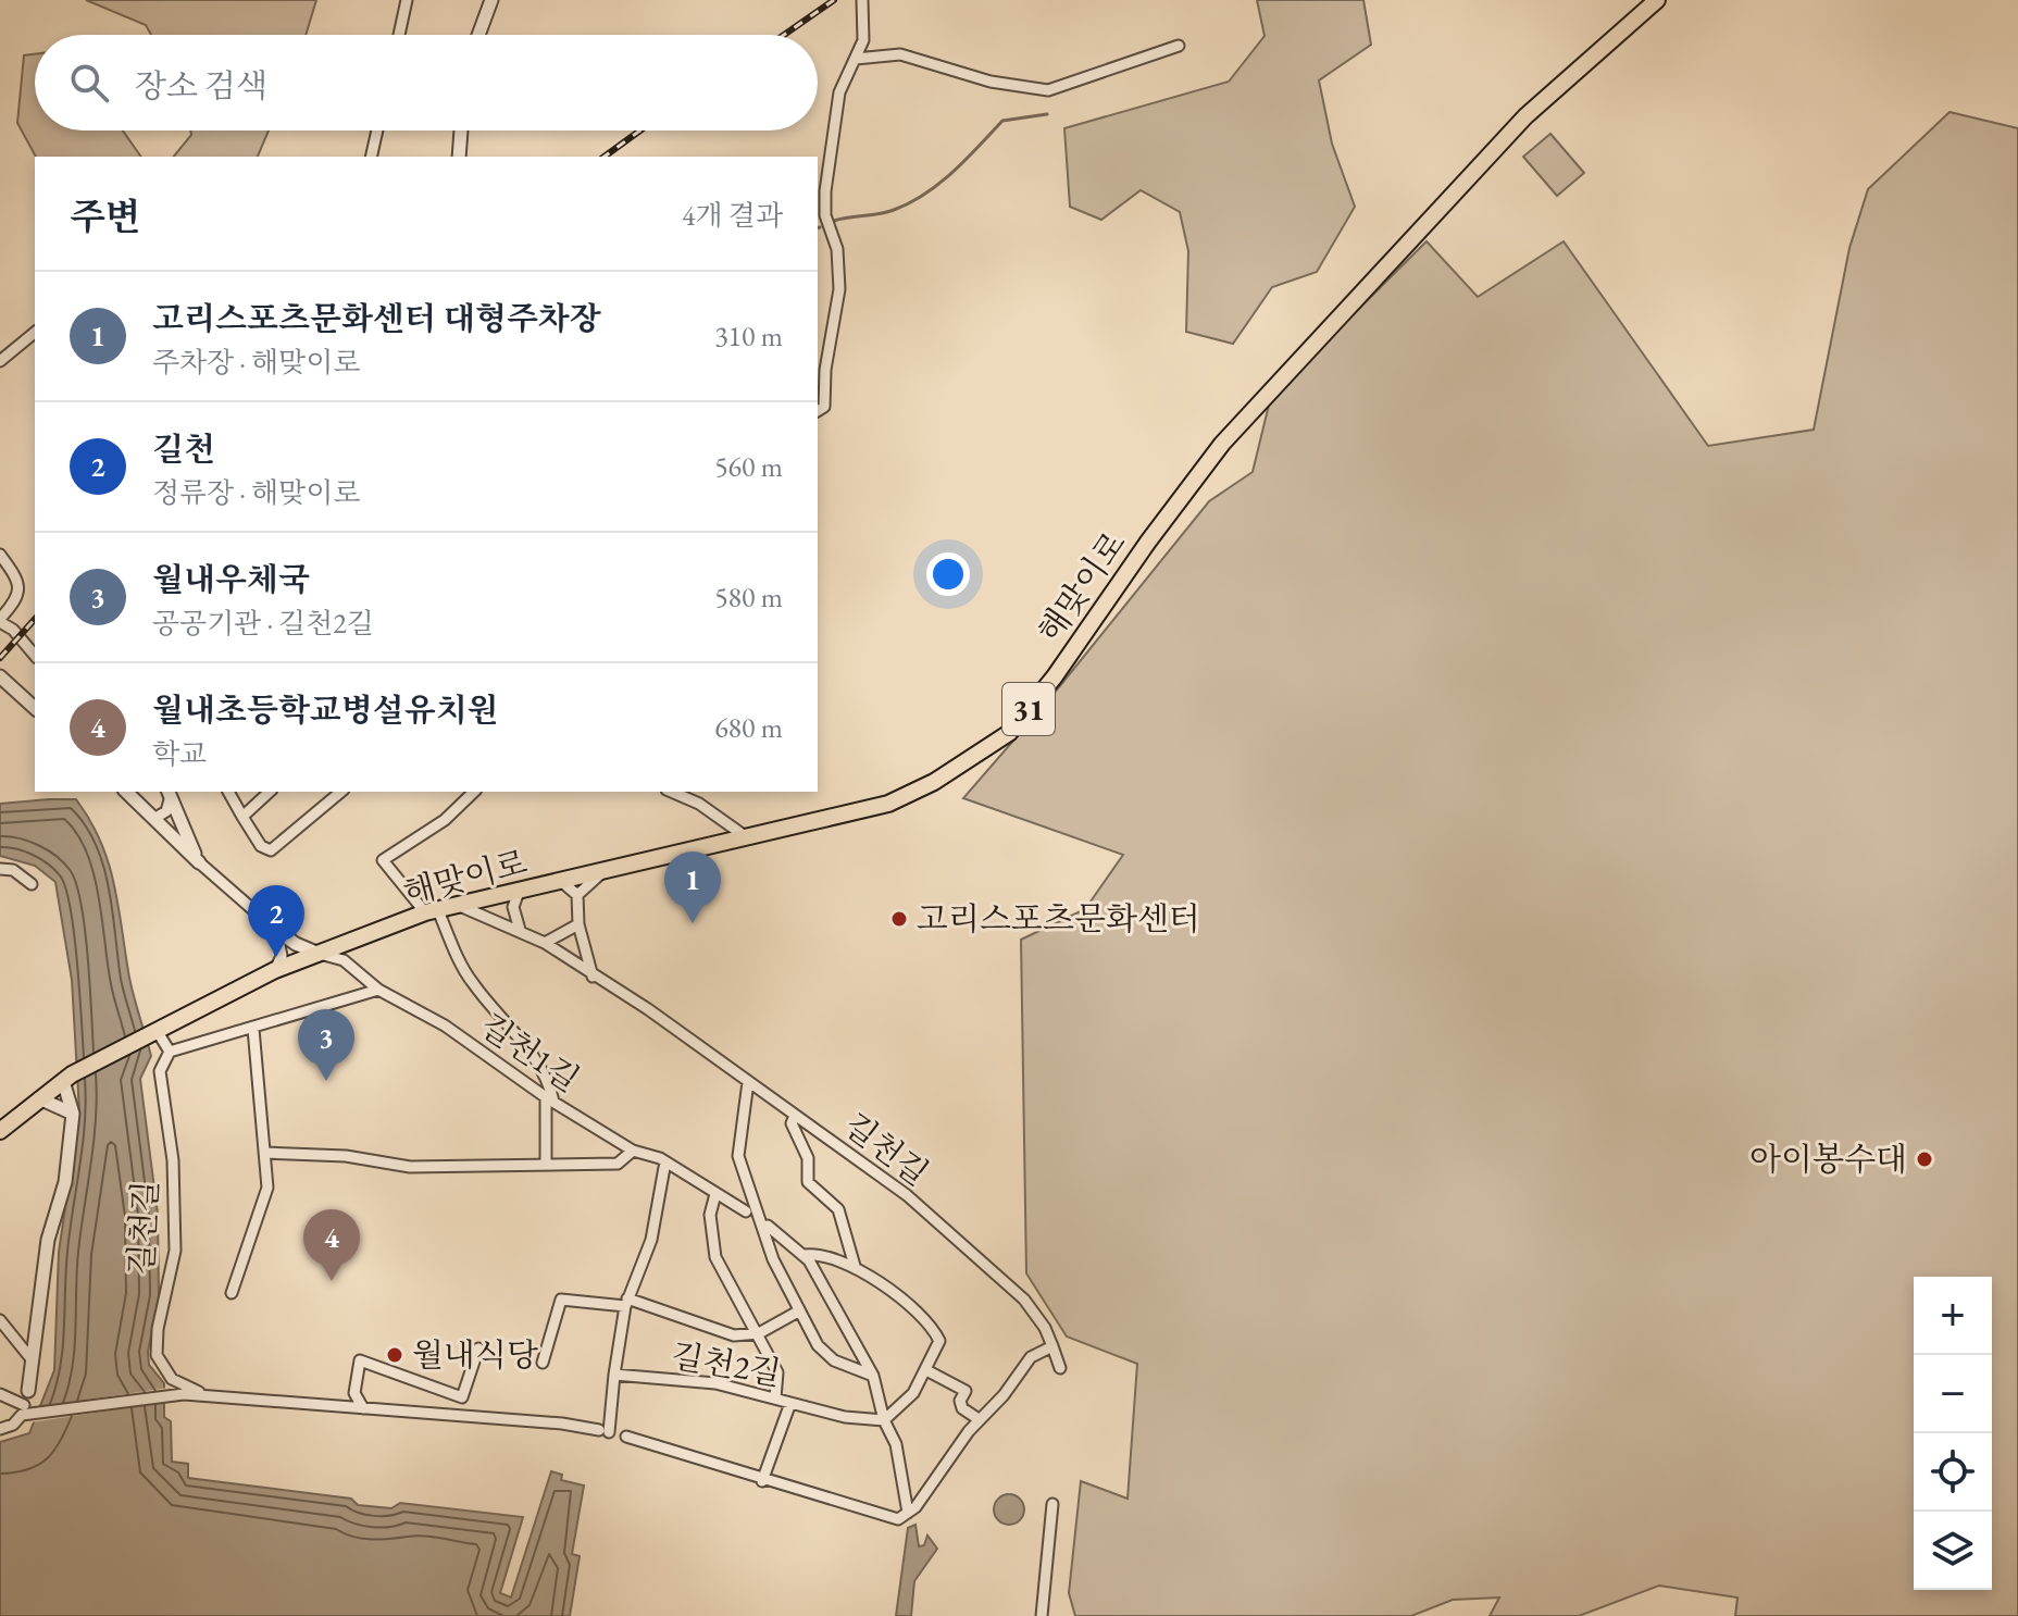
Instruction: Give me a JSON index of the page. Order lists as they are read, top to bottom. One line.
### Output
{"streets":{"main road":["해맞이로","31"],"street":["길천1길","길천길","길천2길"]},"crossings":[["해맞이로","31"],["해맞이로","길천1길"],["해맞이로","길천길"]],"places":["고리스포츠문화센터","아이봉수대","월내식당"],"page":{"search":"장소 검색","heading":["주변","4개 결과"],"list":[{"mark":"1","name":"고리스포츠문화센터 대형주차장","note":"주차장 · 해맞이로","value":"310 m"},{"mark":"2","name":"길천","note":"정류장 · 해맞이로","value":"560 m"},{"mark":"3","name":"월내우체국","note":"공공기관 · 길천2길","value":"580 m"},{"mark":"4","name":"월내초등학교병설유치원","note":"학교","value":"680 m"}],"pins":["1","2","3","4"],"map_buttons":["+","−"]}}
